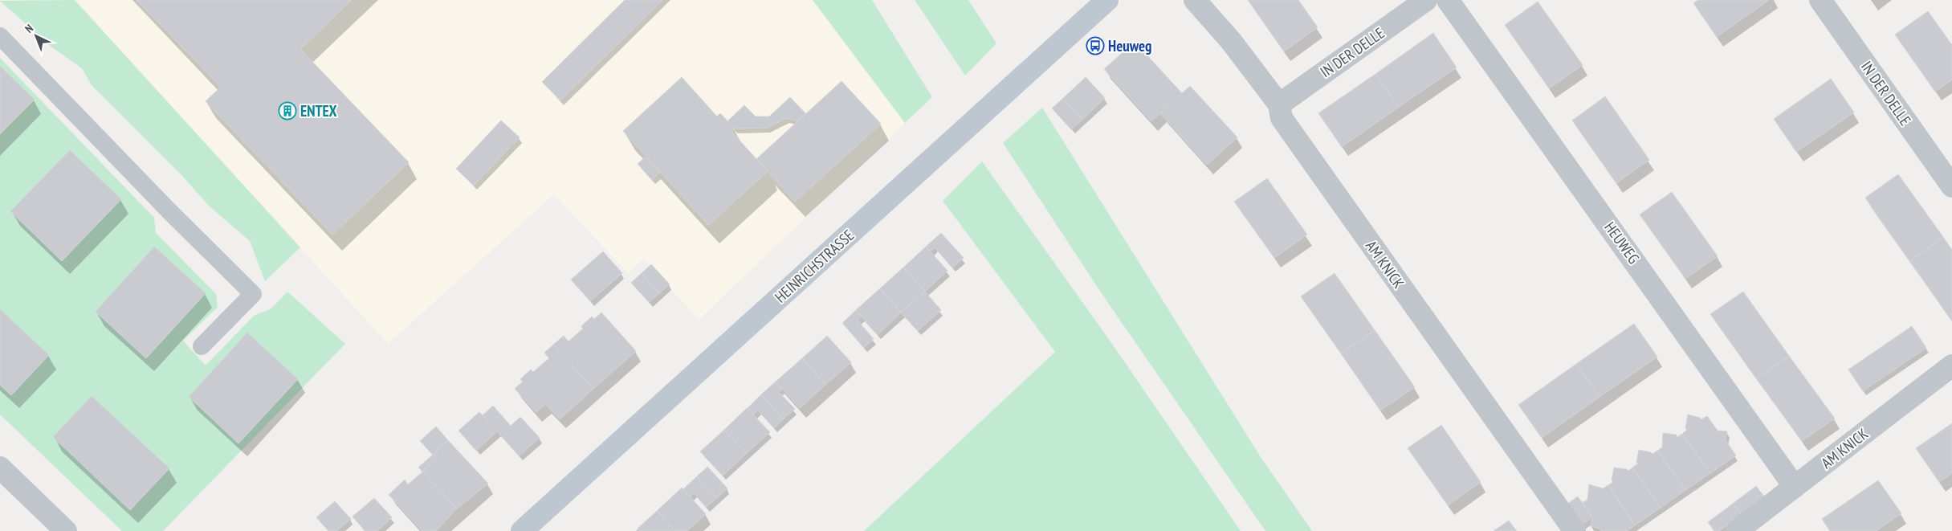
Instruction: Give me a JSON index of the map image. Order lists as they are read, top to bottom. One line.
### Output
{"streets":{"street":["IN DER DELLE","HEUWEG","AM KNICK","HEINRICHSTRASSE"]},"crossings":[["IN DER DELLE","AM KNICK"],["HEUWEG","AM KNICK"]],"places":{"bus stop":["Heuweg"],"building":["ENTEX"]},"north":"top left"}
